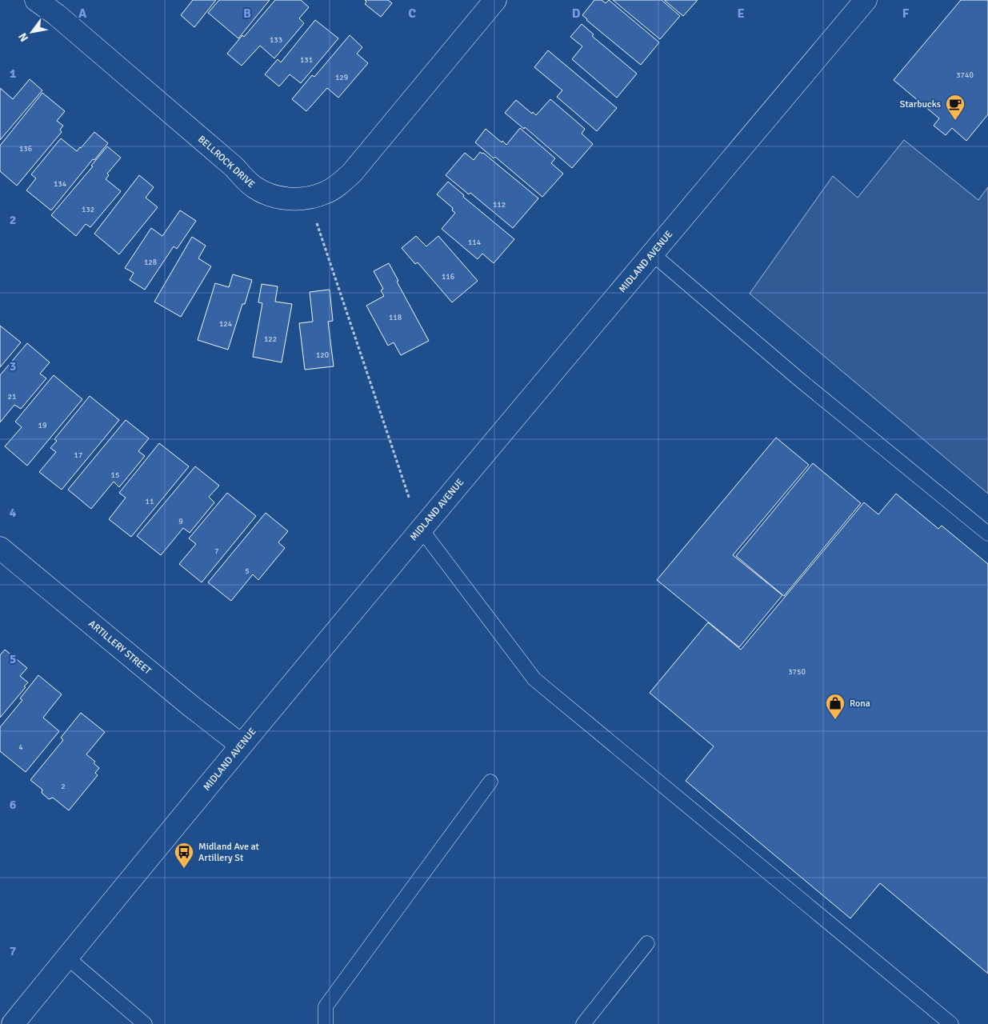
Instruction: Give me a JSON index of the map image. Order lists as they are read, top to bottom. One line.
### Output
{"streets":{"main road":["BELLROCK DRIVE","MIDLAND AVENUE","ARTILLERY STREET"]},"crossings":[["MIDLAND AVENUE","ARTILLERY STREET"]],"places":{"cafe":["Starbucks"],"shop":["Rona"],"bus stop":["Midland Ave at Artillery St"]},"house_numbers":["133","131","3740","129","136","134","112","132","114","128","116","118","124","122","120","21","19","17","15","11","9","7","5","3750","4","2"],"north":"bottom left","grid":{"columns":["A","B","C","D","E","F"],"rows":["1","2","3","4","5","6","7"]}}
